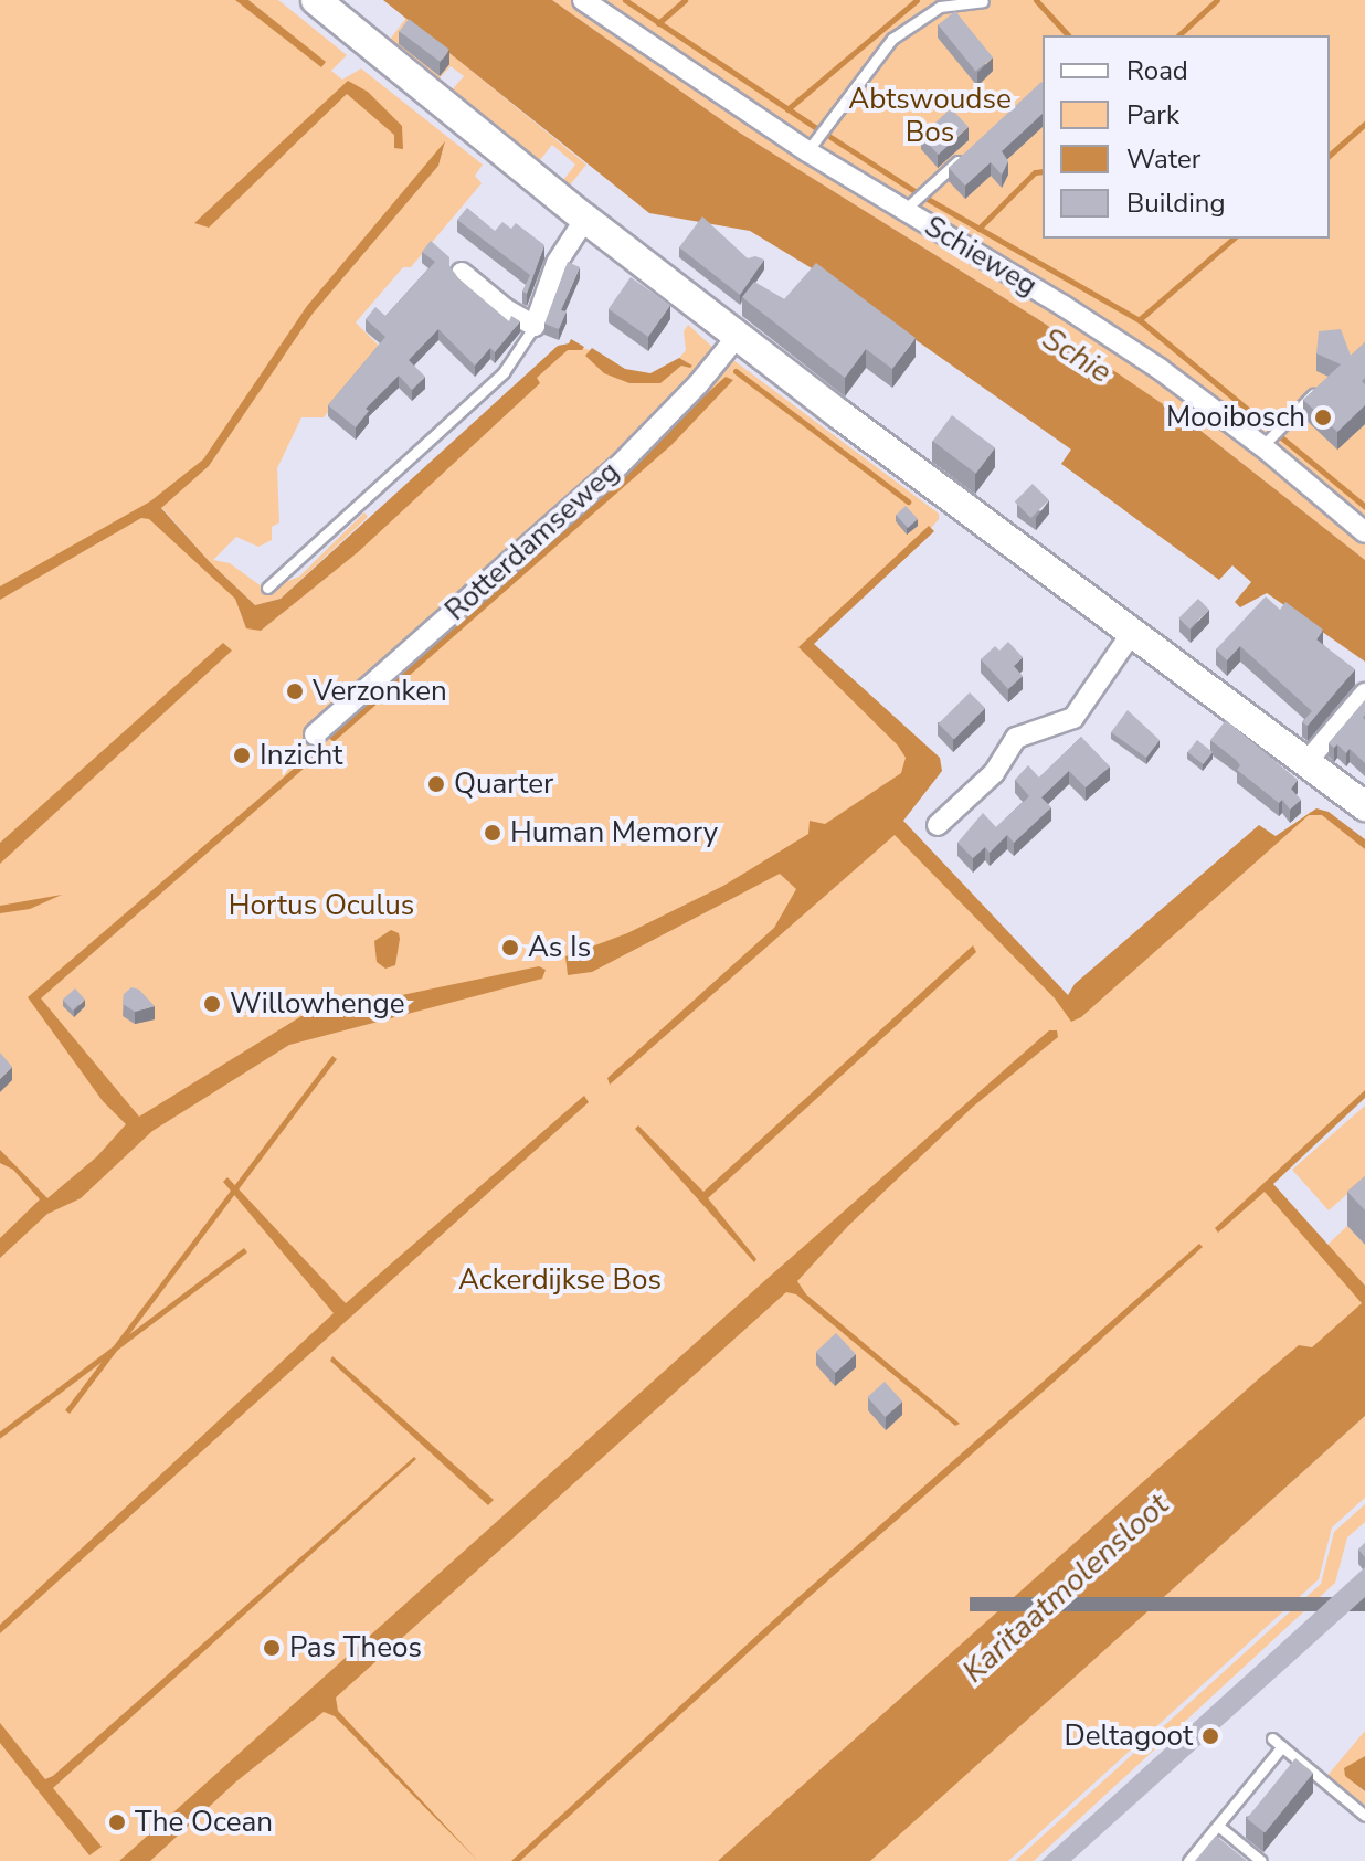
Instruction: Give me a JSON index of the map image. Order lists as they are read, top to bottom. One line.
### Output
{"streets":{"street":["Schieweg","Rotterdamseweg"]},"water":["Schie","Karitaatmolensloot"],"parks":["Abtswoudse Bos","Hortus Oculus","Ackerdijkse Bos"],"places":["Mooibosch","Verzonken","Inzicht","Quarter","Human Memory","As Is","Willowhenge","Pas Theos","Deltagoot","The Ocean"],"legend":["Road","Park","Water","Building"]}
